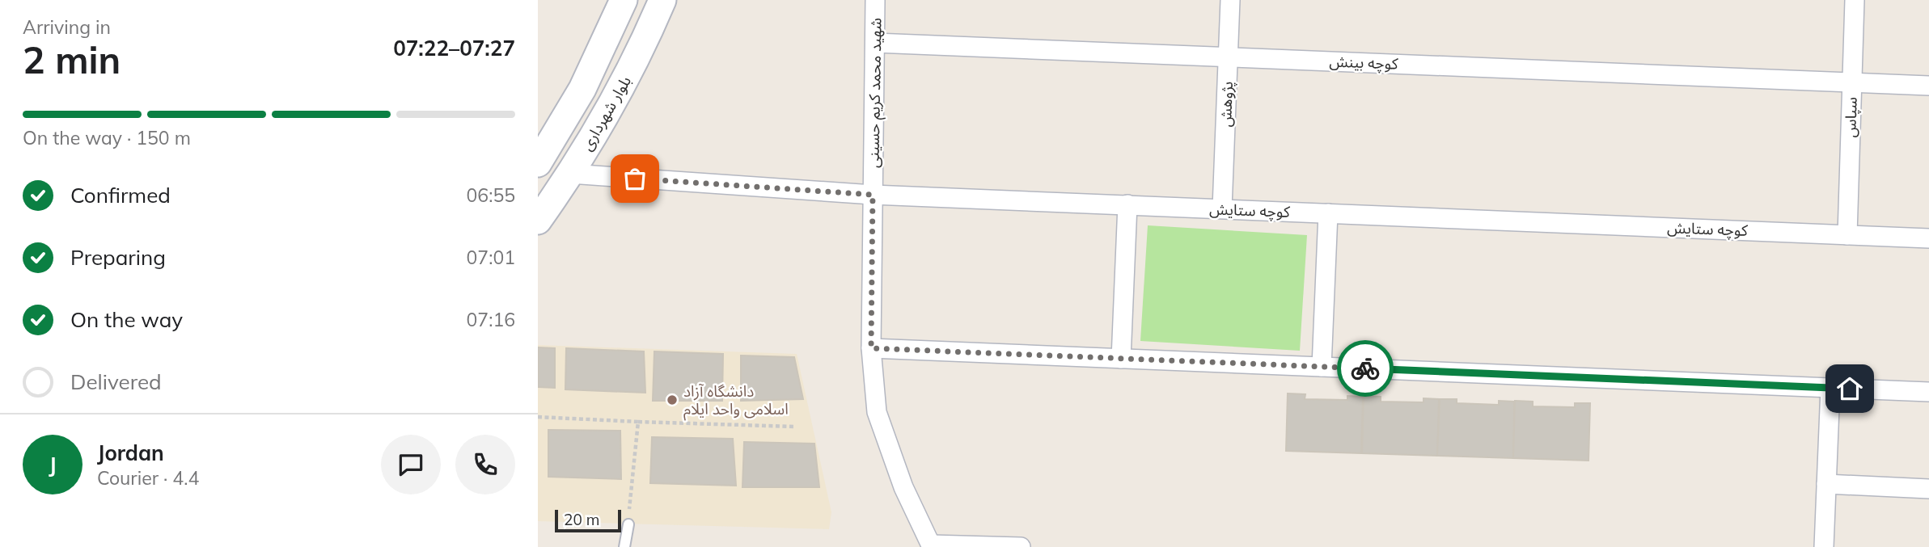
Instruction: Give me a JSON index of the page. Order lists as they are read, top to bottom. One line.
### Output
{"streets":{"main road":["بلوار شهرداری"],"street":["کوچه بینش","شهید محمد‌ کریم حسینی","پژوهش","سپاس","کوچه ستایش"]},"crossings":[["کوچه بینش","شهید محمد‌ کریم حسینی"],["کوچه بینش","پژوهش"],["کوچه بینش","سپاس"],["شهید محمد‌ کریم حسینی","کوچه ستایش"],["پژوهش","کوچه ستایش"],["بلوار شهرداری","کوچه ستایش"],["سپاس","کوچه ستایش"]],"places":["دانشگاه آزاد اسلامی واحد ایلام"],"scale_bar":"20 m","page":{"heading":["2 min","Arriving in","07:22–07:27"],"panel":["Jordan","Courier · 4.4"],"bar":"On the way · 150 m","list":[["Confirmed","06:55"],["Preparing","07:01"],["On the way","07:16"],"Delivered"],"round":"J","scale":"20 m"}}
